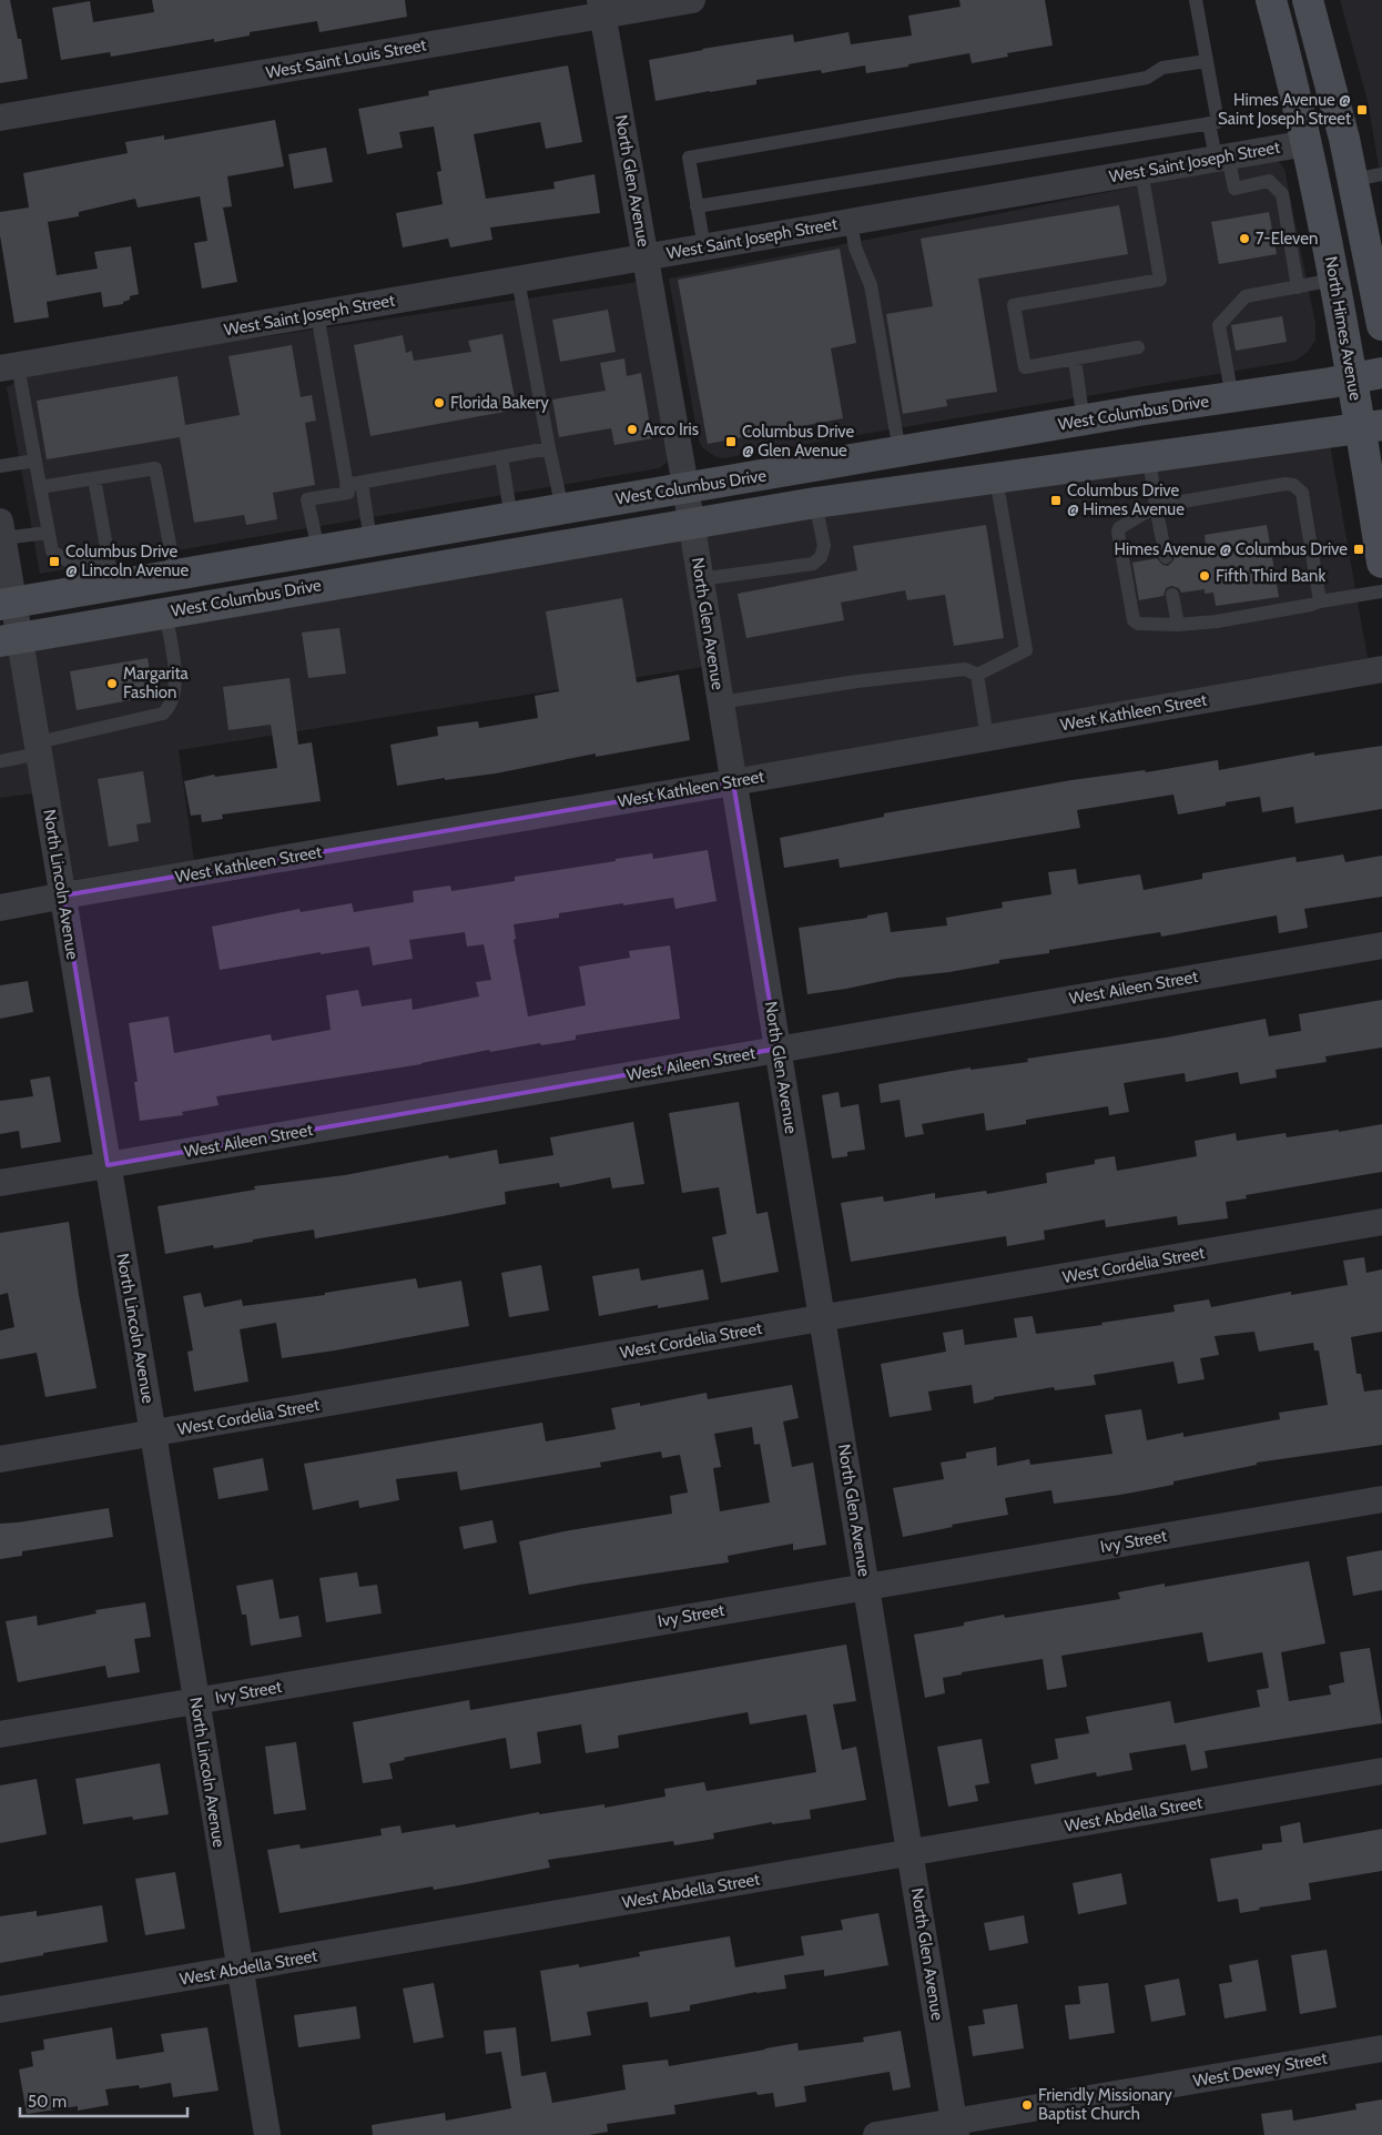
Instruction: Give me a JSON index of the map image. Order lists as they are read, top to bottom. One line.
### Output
{"streets":{"main road":["North Himes Avenue","West Columbus Drive"],"street":["West Saint Louis Street","West Saint Joseph Street","North Glen Avenue","West Kathleen Street","North Lincoln Avenue","West Aileen Street","West Cordelia Street","Ivy Street","West Abdella Street","West Dewey Street"]},"crossings":[["West Saint Louis Street","North Glen Avenue"],["West Saint Joseph Street","North Glen Avenue"],["West Saint Joseph Street","North Himes Avenue"],["North Glen Avenue","West Columbus Drive"],["North Glen Avenue","West Kathleen Street"],["North Glen Avenue","West Aileen Street"],["North Glen Avenue","West Cordelia Street"],["North Glen Avenue","Ivy Street"],["North Glen Avenue","West Abdella Street"],["North Glen Avenue","West Dewey Street"],["North Himes Avenue","West Columbus Drive"],["West Columbus Drive","North Lincoln Avenue"],["West Kathleen Street","North Lincoln Avenue"],["North Lincoln Avenue","West Aileen Street"],["North Lincoln Avenue","West Cordelia Street"],["North Lincoln Avenue","Ivy Street"],["North Lincoln Avenue","West Abdella Street"]],"places":{"transit":["Himes Avenue @ Saint Joseph Street","Columbus Drive @ Glen Avenue","Columbus Drive @ Himes Avenue","Himes Avenue @ Columbus Drive","Columbus Drive @ Lincoln Avenue"],"other":["7-Eleven","Florida Bakery","Arco Iris","Fifth Third Bank","Margarita Fashion","Friendly Missionary Baptist Church"]},"scale_bar":"50 m"}
